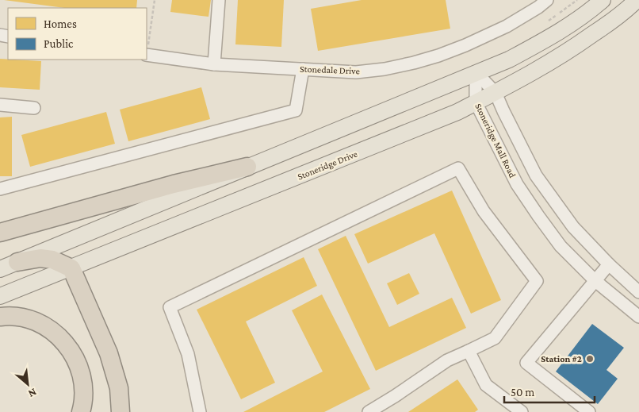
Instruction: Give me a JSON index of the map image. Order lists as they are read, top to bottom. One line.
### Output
{"streets":{"main road":["Stoneridge Drive"],"street":["Stonedale Drive","Stoneridge Mall Road"]},"crossings":[["Stoneridge Mall Road","Stoneridge Drive"]],"places":["Station #2"],"legend":["Homes","Public"],"scale_bar":"50 m","north":"bottom right"}
